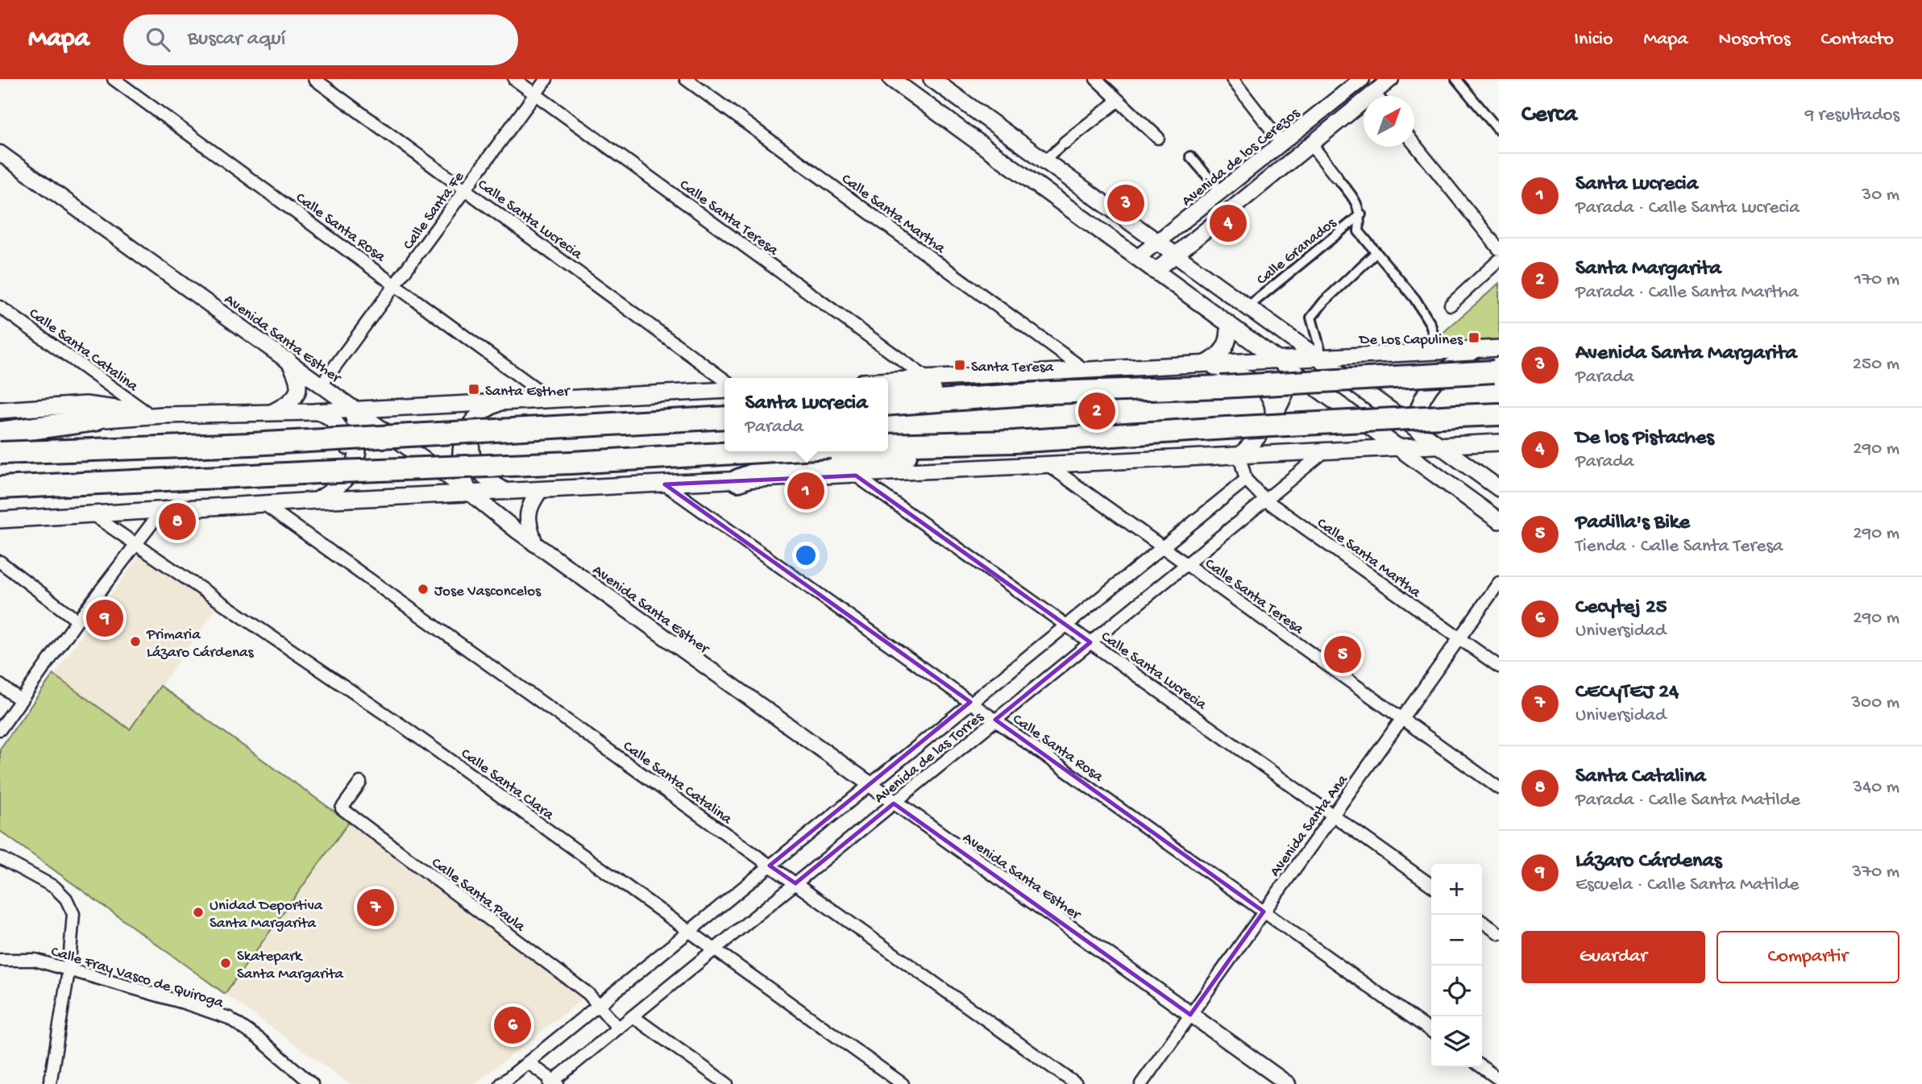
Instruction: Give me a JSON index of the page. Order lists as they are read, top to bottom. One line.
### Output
{"streets":{"street":["Avenida de los Cerezos","Calle Santa Fe","Calle Santa Martha","Calle Santa Teresa","Calle Santa Lucrecia","Calle Santa Rosa","Calle Granados","Avenida Santa Esther","Calle Santa Catalina","Avenida de las Torres","Calle Santa Clara","Avenida Santa Ana","Calle Santa Paula","Calle Fray Vasco de Quiroga"]},"crossings":[["Calle Santa Fe","Calle Santa Teresa"],["Calle Santa Fe","Calle Santa Lucrecia"],["Calle Santa Fe","Calle Santa Rosa"],["Calle Santa Fe","Avenida Santa Esther"],["Calle Santa Martha","Avenida de las Torres"],["Calle Santa Martha","Avenida Santa Ana"],["Calle Santa Teresa","Avenida de las Torres"],["Calle Santa Teresa","Avenida Santa Ana"],["Calle Santa Lucrecia","Avenida de las Torres"],["Calle Santa Lucrecia","Avenida Santa Ana"],["Calle Santa Rosa","Avenida de las Torres"],["Calle Santa Rosa","Avenida Santa Ana"],["Avenida Santa Esther","Avenida de las Torres"],["Avenida Santa Esther","Avenida Santa Ana"],["Calle Santa Catalina","Avenida de las Torres"],["Avenida de las Torres","Calle Santa Clara"],["Avenida de las Torres","Calle Santa Paula"]],"places":{"transit":["De Los Capulines","Santa Teresa","Santa Esther"],"other":["Jose Vasconcelos","Primaria Lázaro Cárdenas","Unidad Deportiva Santa Margarita","Skatepark Santa Margarita"]},"north":"top right","page":{"header":"Mapa","search":"Buscar aquí","nav":["Inicio","Mapa","Nosotros","Contacto"],"heading":["Cerca","9 resultados"],"list":[{"mark":"1","name":"Santa Lucrecia","note":"Parada · Calle Santa Lucrecia","value":"30 m"},{"mark":"2","name":"Santa Margarita","note":"Parada · Calle Santa Martha","value":"170 m"},{"mark":"3","name":"Avenida Santa Margarita","note":"Parada","value":"250 m"},{"mark":"4","name":"De los Pistaches","note":"Parada","value":"290 m"},{"mark":"5","name":"Padilla's Bike","note":"Tienda · Calle Santa Teresa","value":"290 m"},{"mark":"6","name":"Cecytej 25","note":"Universidad","value":"290 m"},{"mark":"7","name":"CECyTEJ 24","note":"Universidad","value":"300 m"},{"mark":"8","name":"Santa Catalina","note":"Parada · Calle Santa Matilde","value":"340 m"},{"mark":"9","name":"Lázaro Cárdenas","note":"Escuela · Calle Santa Matilde","value":"370 m"}],"pins":["3","4","2","1","8","9","5","7","6"],"popup":["Santa Lucrecia","Parada"],"map_buttons":["+","−"],"buttons":["Guardar","Compartir"]}}
